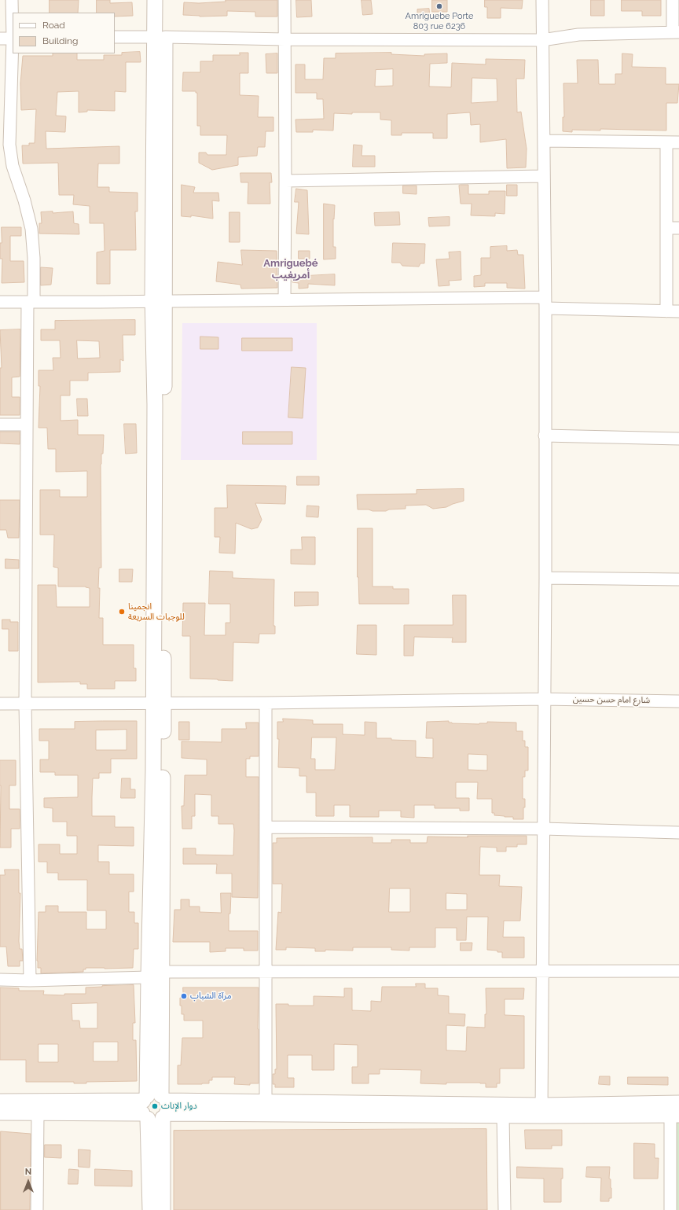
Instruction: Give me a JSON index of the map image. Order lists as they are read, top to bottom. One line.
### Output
{"streets":{"street":["شارع امام حسن حسين"]},"districts":["Amriguebé أمريغيب"],"places":["Amriguebe Porte 803 rue 6236","انجمينا للوجبات السريعة","مرآة الشباب","دوار الإناث"],"legend":["Road","Building"],"north":"top"}
